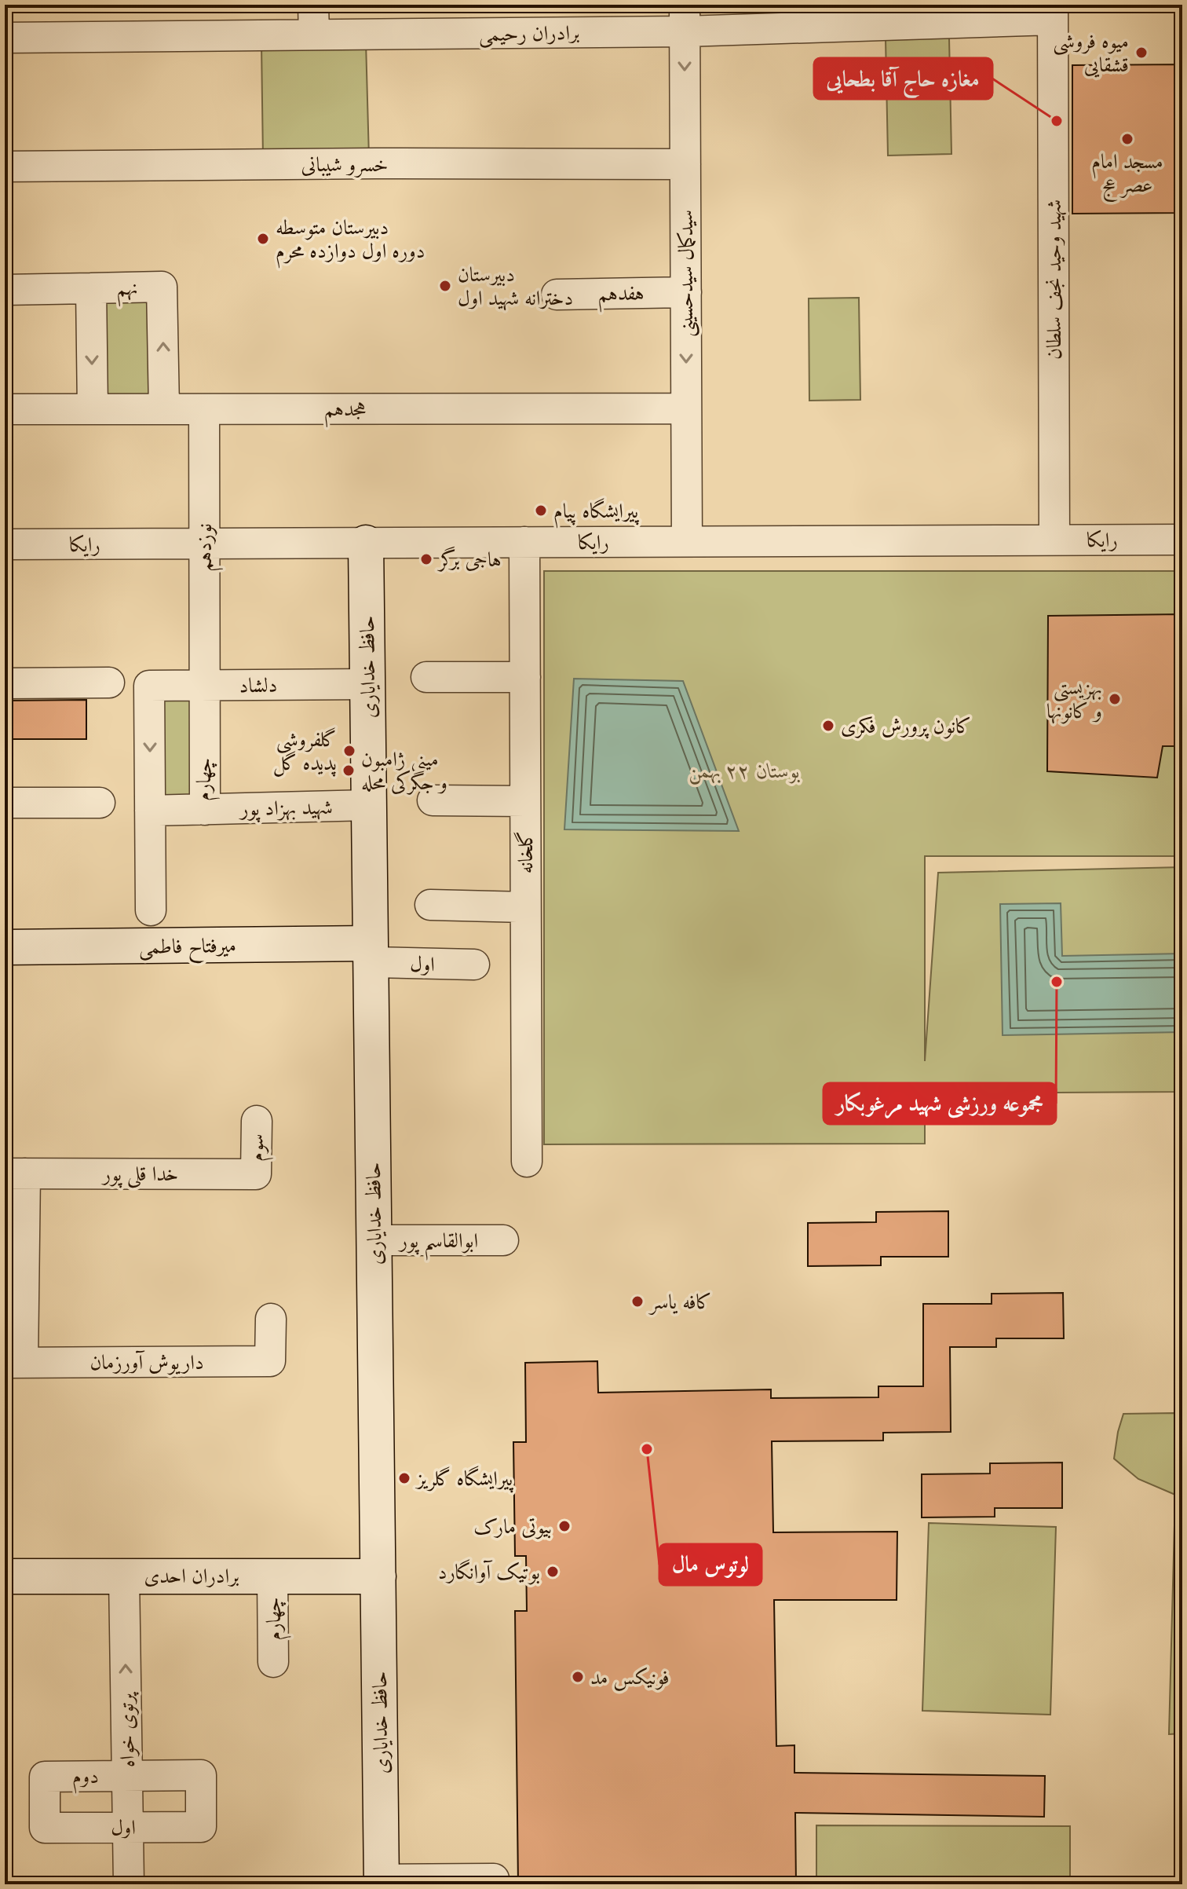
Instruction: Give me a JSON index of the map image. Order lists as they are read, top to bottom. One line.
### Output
{"streets":{"street":["برادران رحیمی","خسرو شیبانی","سیدکمال سیدحسینی","شهید وحید نجف سلطان","نهم","هفدهم","هجدهم","رایکا","نوزدهم","حافظ خدایاری","دلشاد","چهارم","شهید بهزاد پور","گلخانه","میرفتاح فاطمی","اول","سوم","خدا قلی پور","ابوالقاسم پور","داریوش آورزمان","برادران احدی","پرتوی خواه","دوم"]},"crossings":[["برادران رحیمی","سیدکمال سیدحسینی"],["برادران رحیمی","شهید وحید نجف سلطان"],["خسرو شیبانی","سیدکمال سیدحسینی"],["سیدکمال سیدحسینی","هفدهم"],["سیدکمال سیدحسینی","هجدهم"],["سیدکمال سیدحسینی","رایکا"],["شهید وحید نجف سلطان","رایکا"],["نهم","هجدهم"],["هجدهم","نوزدهم"],["رایکا","نوزدهم"],["رایکا","حافظ خدایاری"],["رایکا","گلخانه"],["نوزدهم","دلشاد"],["نوزدهم","چهارم"],["حافظ خدایاری","دلشاد"],["حافظ خدایاری","شهید بهزاد پور"],["حافظ خدایاری","میرفتاح فاطمی"],["حافظ خدایاری","اول"],["حافظ خدایاری","ابوالقاسم پور"],["حافظ خدایاری","برادران احدی"],["دلشاد","چهارم"],["چهارم","شهید بهزاد پور"],["چهارم","برادران احدی"],["میرفتاح فاطمی","اول"],["اول","پرتوی خواه"],["اول","دوم"],["سوم","خدا قلی پور"],["برادران احدی","پرتوی خواه"],["پرتوی خواه","دوم"]],"one_way":["سیدکمال سیدحسینی","پرتوی خواه"],"parks":["بوستان ۲۲ بهمن"],"places":["میوه فروشی قشقایی","مغازه حاج آقا بطحایی","مسجد امام عصر عج","دبیرستان متوسطه دوره اول دوازده محرم","دبيرستان دخترانه شهید اول","پیرایشگاه پیام","هاجی برگر","بهزیستی و کانونها","کانون پرورش فکری","گلفروشی پدیده گل","مینی ژامبون و جگرکی محله","مجموعه ورزشی شهید مرغوبکار","کافه یاسر","لوتوس مال","پیرایشگاه گلریز","بیوتی مارک","بوتیک آوانگارد","فونیکس مد"]}
